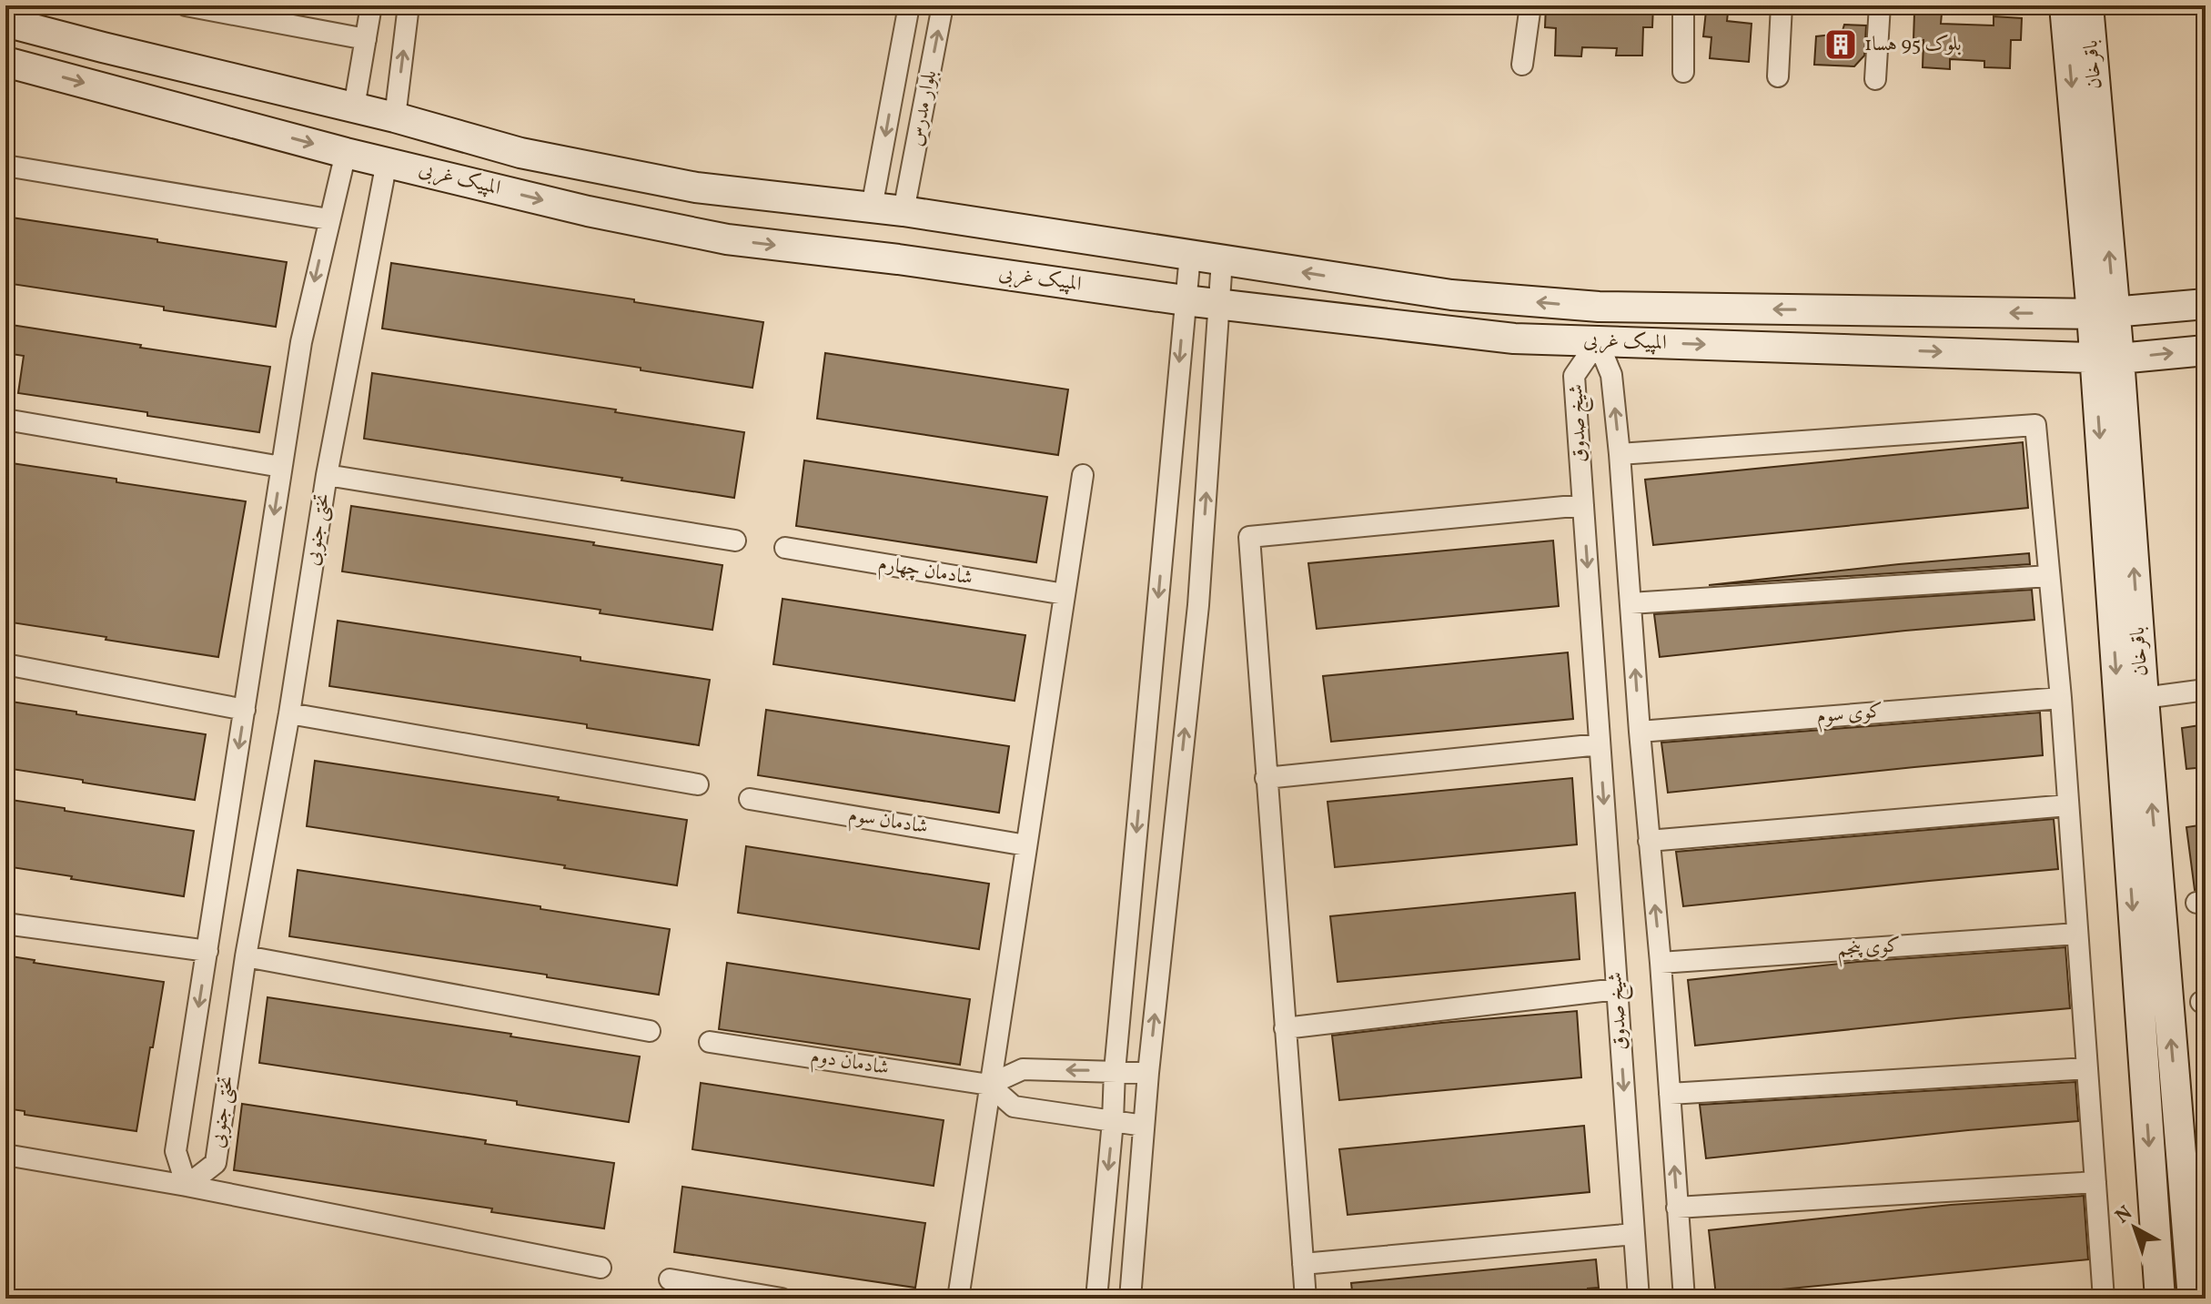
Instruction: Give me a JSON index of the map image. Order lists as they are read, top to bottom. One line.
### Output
{"streets":{"street":["باقرخان","بلوار مدرس","المپیک غربی","شیخ صدوق","تختی جنوبی","شادمان چهارم","کوی سوم","شادمان سوم","کوی پنجم","شادمان دوم"]},"crossings":[["باقرخان","المپیک غربی"],["بلوار مدرس","المپیک غربی"],["المپیک غربی","شیخ صدوق"],["المپیک غربی","تختی جنوبی"],["شیخ صدوق","کوی سوم"],["شیخ صدوق","کوی پنجم"]],"places":{"building":["بلوک 95 هسا1"]},"north":"top left"}
